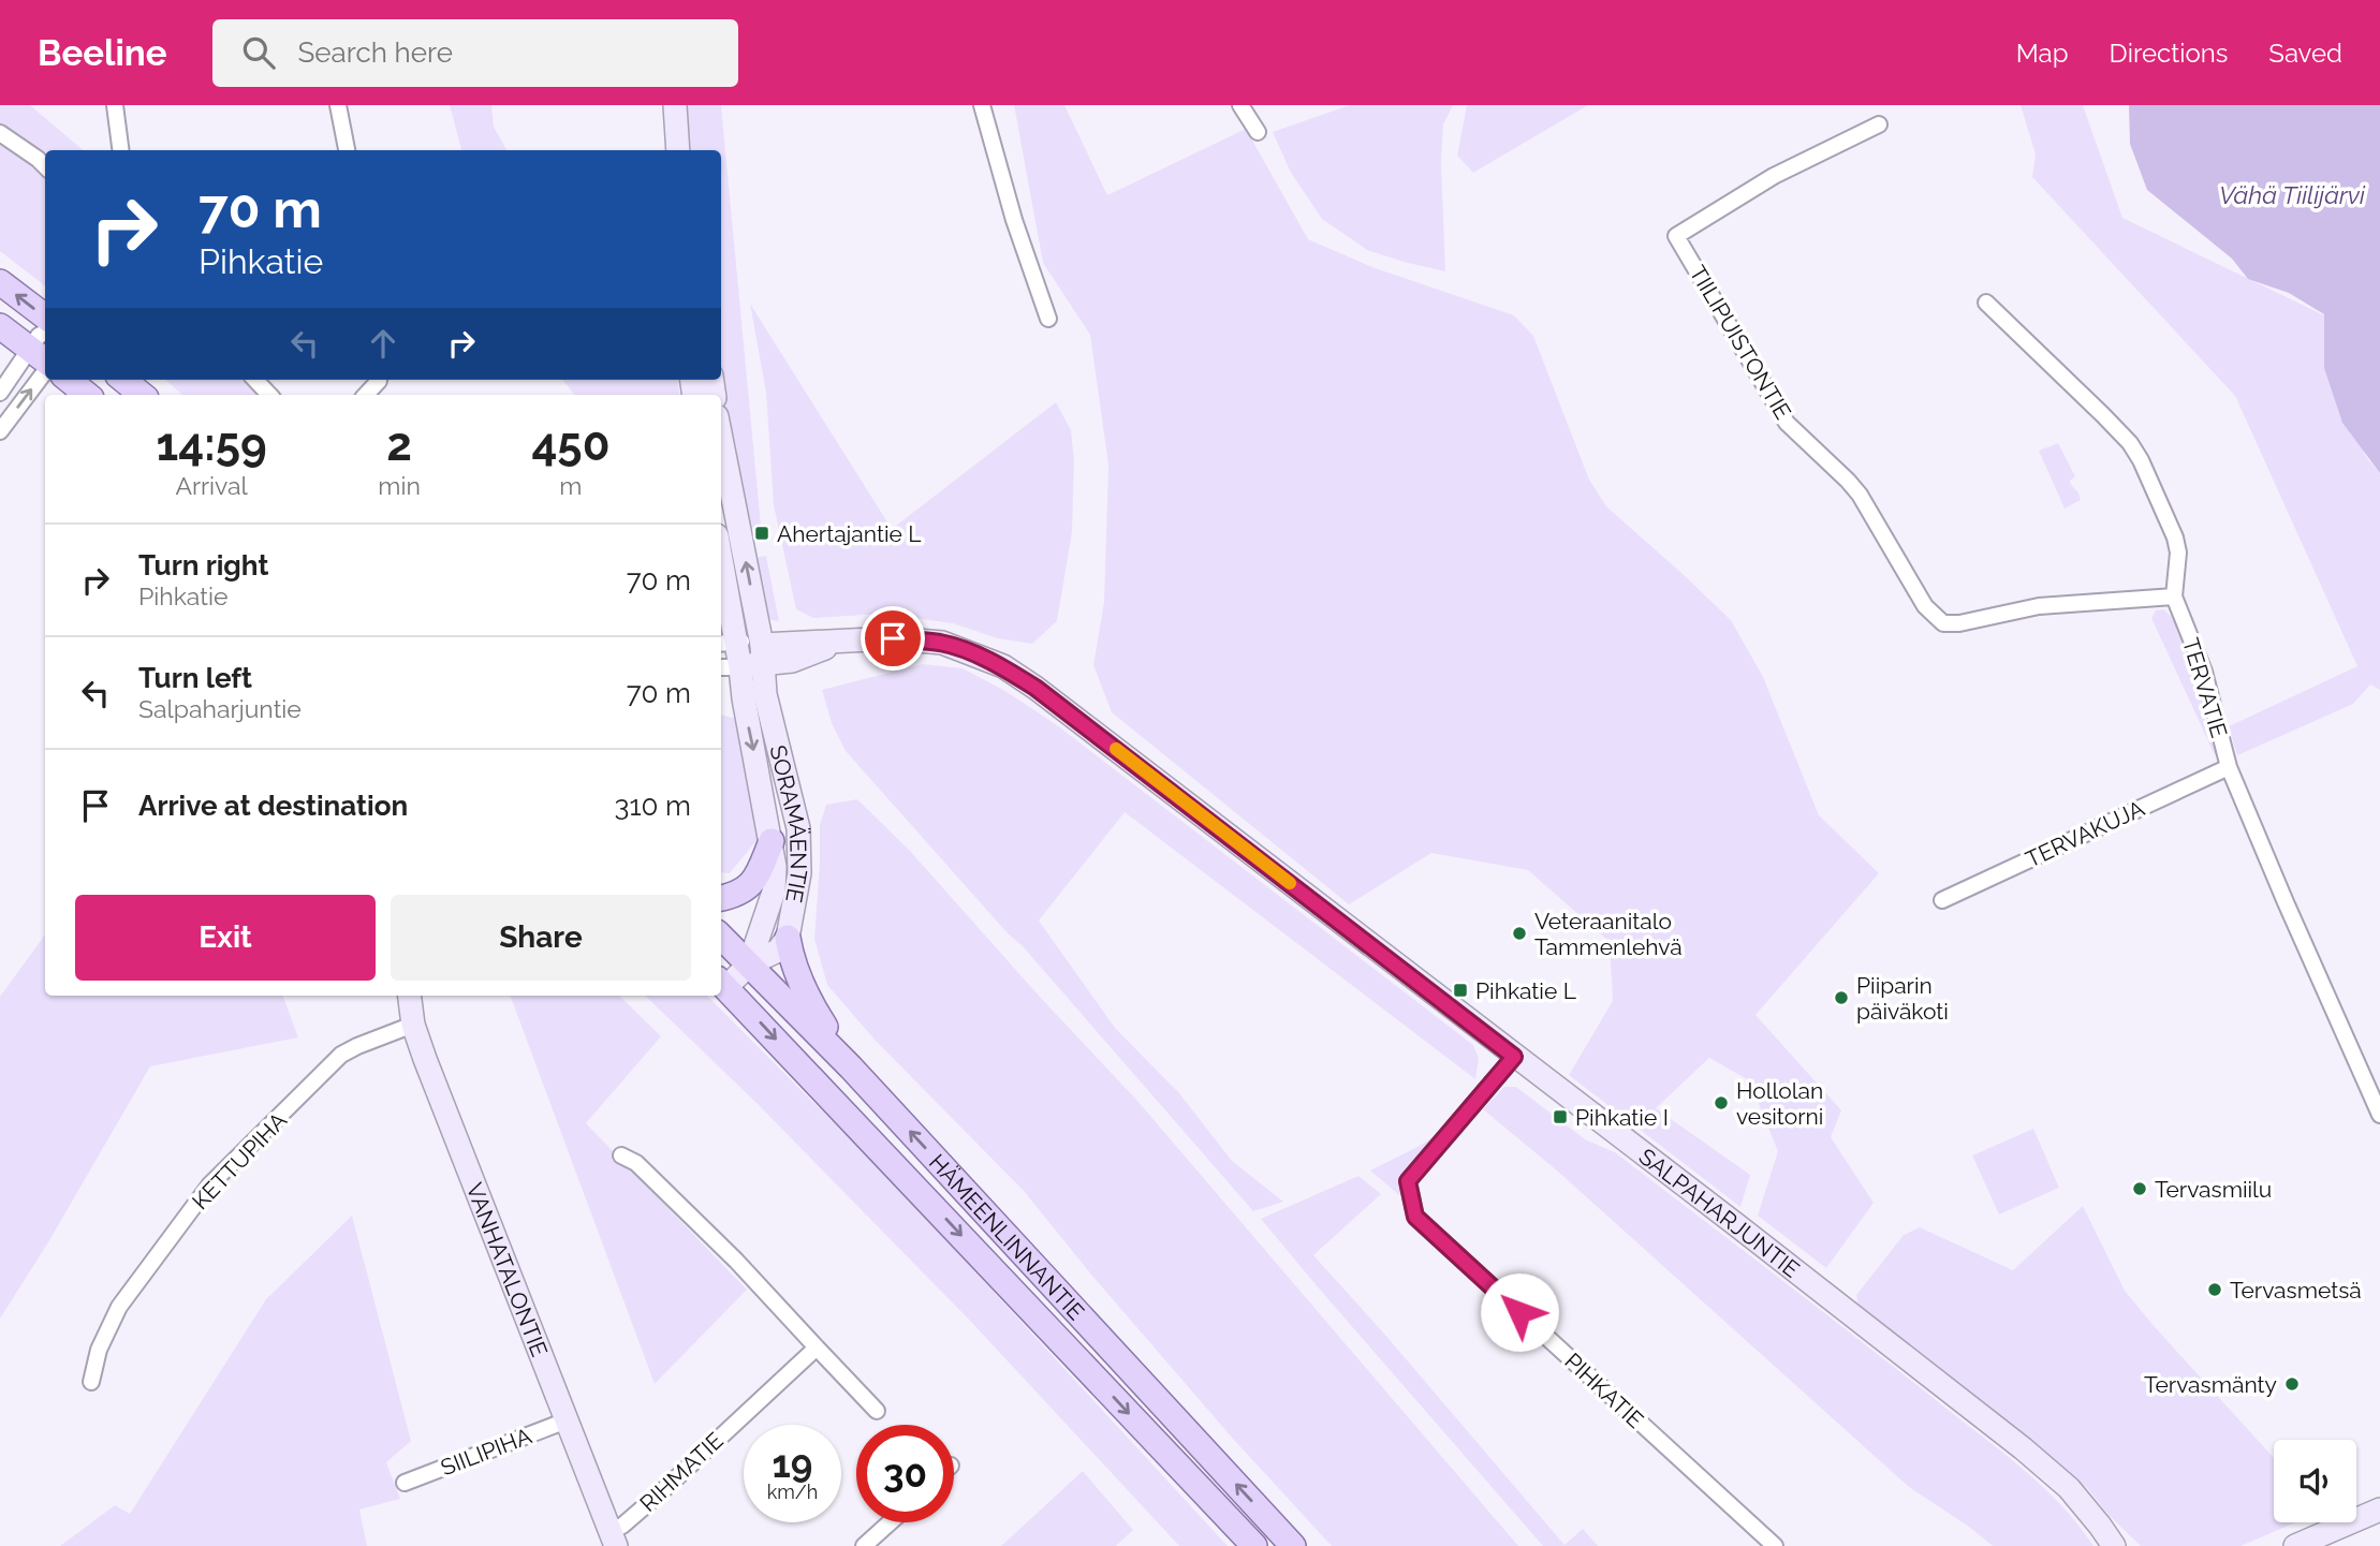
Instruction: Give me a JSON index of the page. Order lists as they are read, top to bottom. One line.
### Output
{"streets":{"main road":["HÄMEENLINNANTIE"],"street":["TIILIPUISTONTIE","TERVATIE","SORAMÄENTIE","TERVAKUJA","KETTUPIHA","SALPAHARJUNTIE","VANHATALONTIE","PIHKATIE","SIILIPIHA","RIHMATIE"]},"crossings":[["TIILIPUISTONTIE","TERVATIE"],["TERVATIE","TERVAKUJA"],["SORAMÄENTIE","SALPAHARJUNTIE"],["SORAMÄENTIE","HÄMEENLINNANTIE"],["KETTUPIHA","VANHATALONTIE"],["SALPAHARJUNTIE","PIHKATIE"],["VANHATALONTIE","SIILIPIHA"],["VANHATALONTIE","RIHMATIE"]],"water":["Vähä Tiilijärvi"],"places":{"transit":["Ahertajantie L","Pihkatie L","Pihkatie I"],"other":["Veteraanitalo Tammenlehvä","Piiparin päiväkoti","Hollolan vesitorni","Tervasmiilu","Tervasmetsä","Tervasmänty"]},"page":{"header":"Beeline","search":"Search here","nav":["Map","Directions","Saved"],"turn":["70 m","Pihkatie"],"eta":["14:59","Arrival","2","min","450","m"],"list":[{"name":"Turn right","note":"Pihkatie","value":"70 m"},{"name":"Turn left","note":"Salpaharjuntie","value":"70 m"},{"name":"Arrive at destination","value":"310 m"}],"buttons":["Exit","Share"],"speed":"19 km/h","limit":"30"}}
